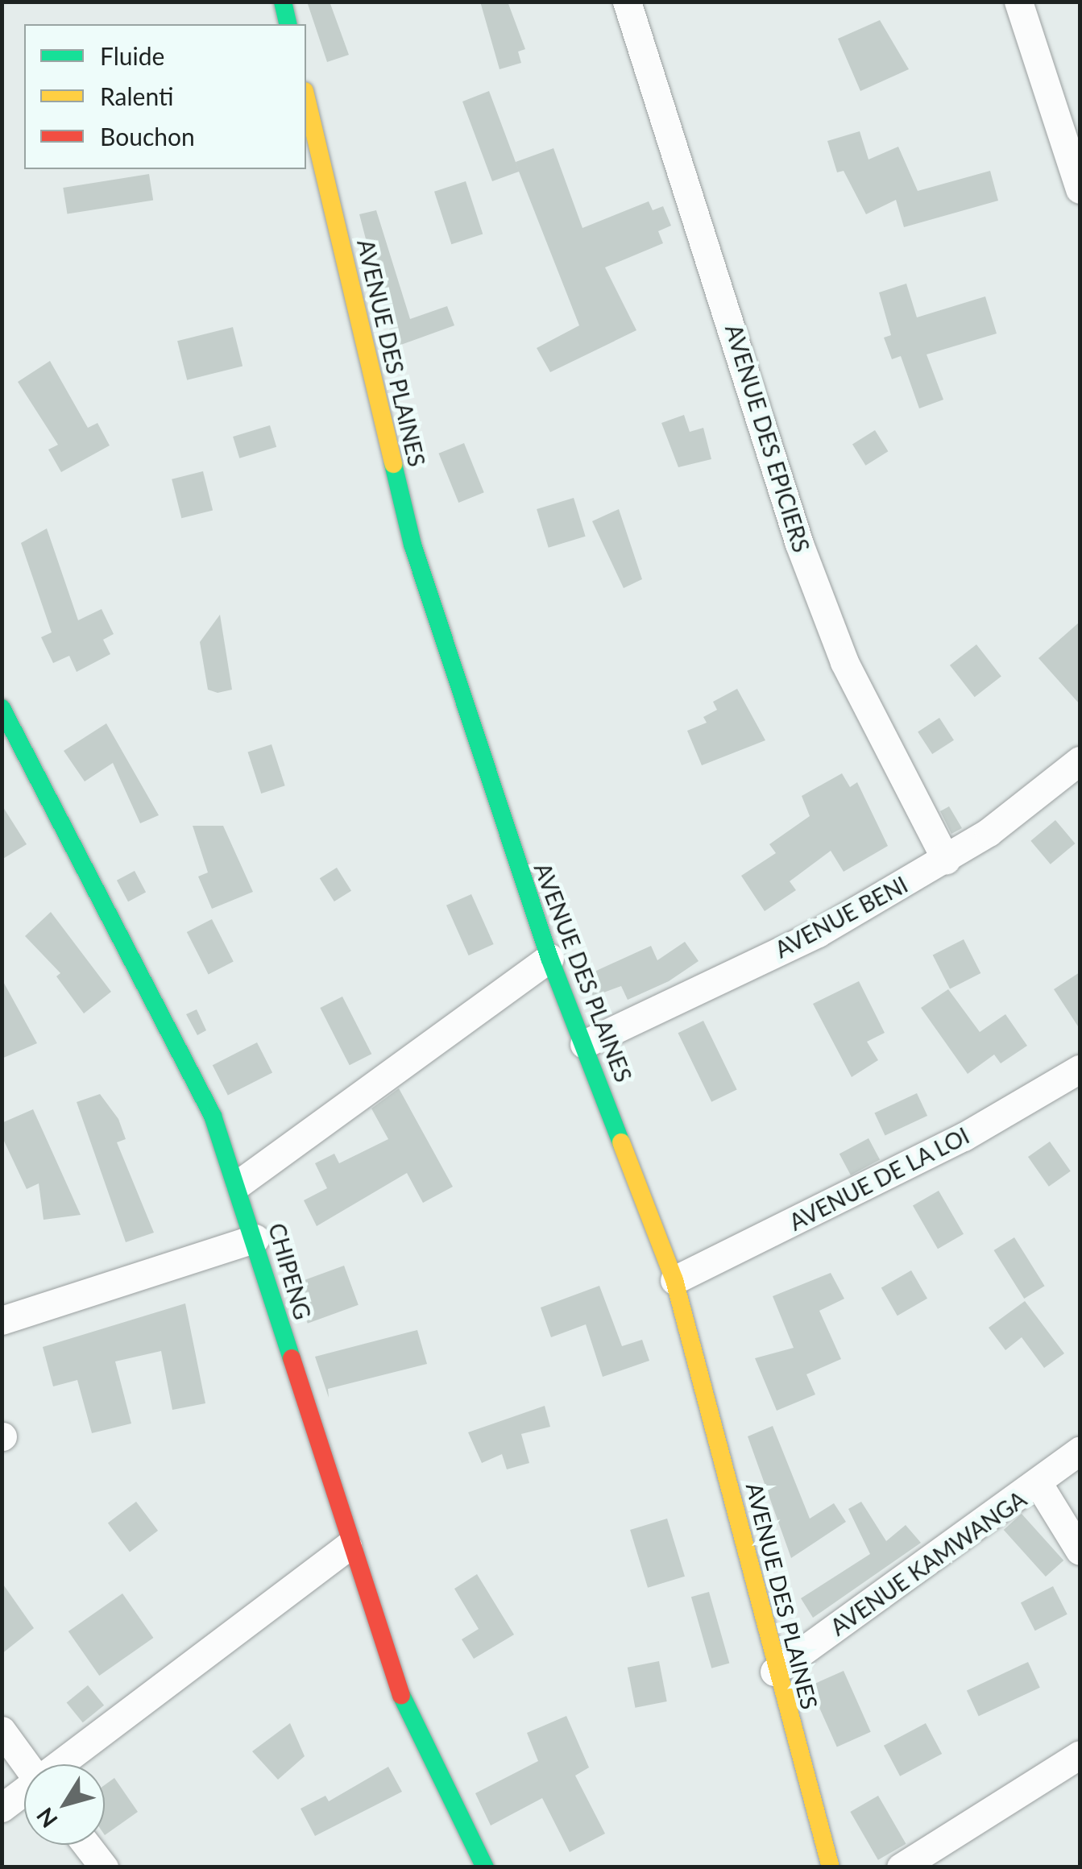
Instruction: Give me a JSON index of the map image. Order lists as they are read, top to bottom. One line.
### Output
{"streets":{"street":["AVENUE DES PLAINES","AVENUE DES EPICIERS","AVENUE BENI","AVENUE DE LA LOI","CHIPENG","AVENUE KAMWANGA"]},"crossings":[["AVENUE DES PLAINES","AVENUE BENI"],["AVENUE DES PLAINES","AVENUE DE LA LOI"],["AVENUE DES PLAINES","AVENUE KAMWANGA"],["AVENUE DES EPICIERS","AVENUE BENI"]],"legend":["Fluide","Ralenti","Bouchon"],"north":"bottom left"}
